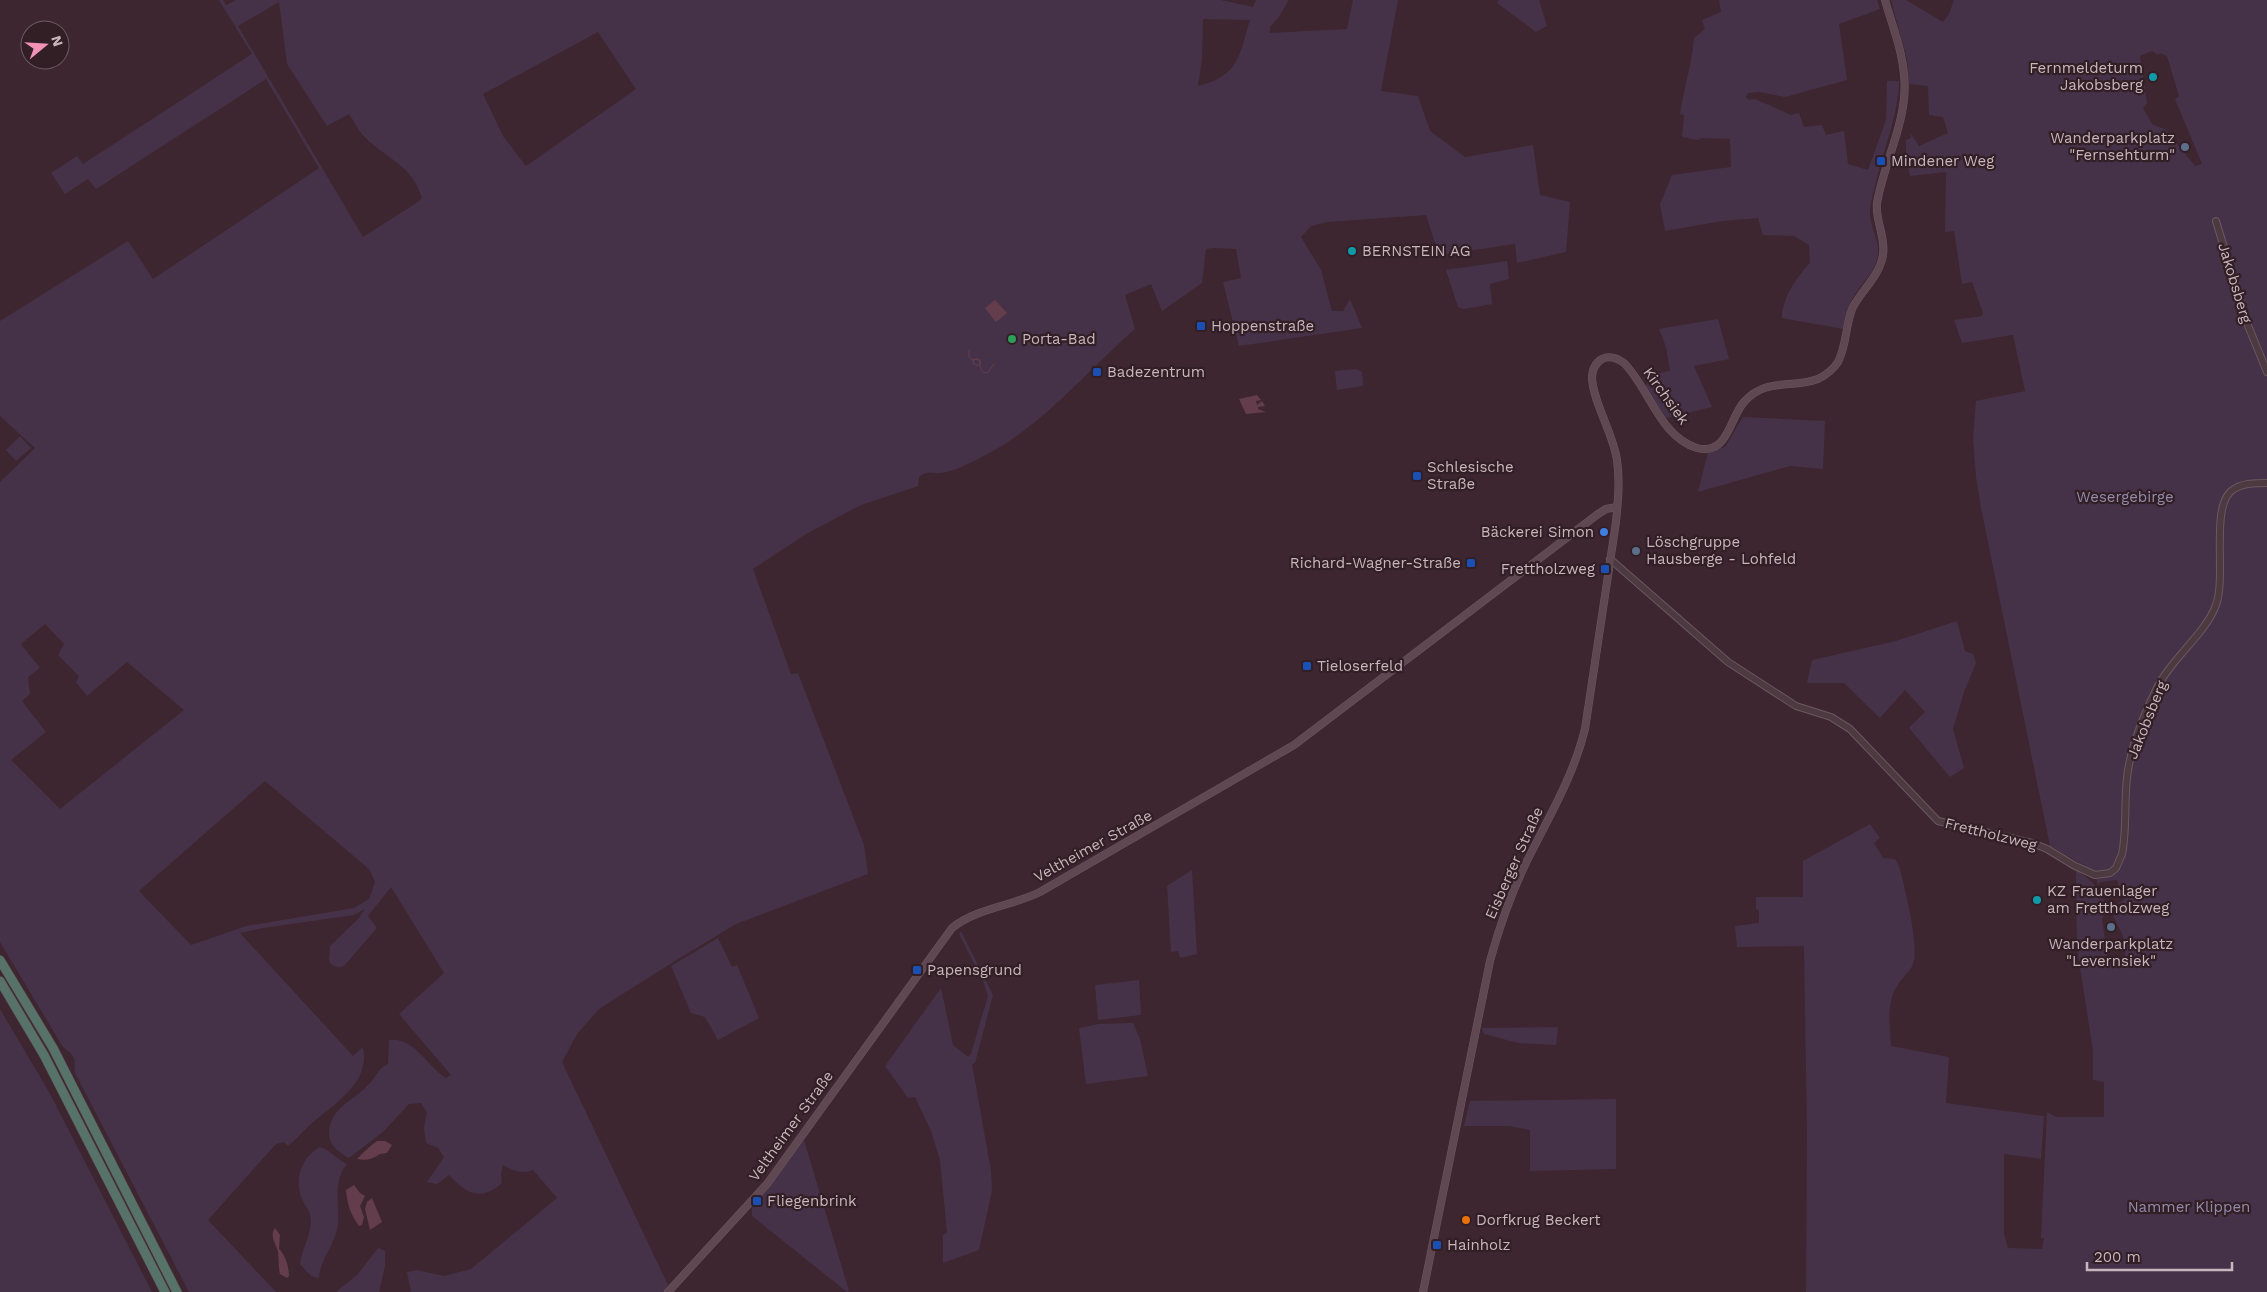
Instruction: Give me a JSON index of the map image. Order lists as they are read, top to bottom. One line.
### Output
{"streets":{"main road":["Kirchsiek","Veltheimer Straße","Eisberger Straße"],"street":["Jakobsberg","Frettholzweg"]},"crossings":[["Jakobsberg","Frettholzweg"],["Kirchsiek","Veltheimer Straße"],["Kirchsiek","Eisberger Straße"],["Frettholzweg","Eisberger Straße"],["Veltheimer Straße","Eisberger Straße"]],"parks":["Wesergebirge","Nammer Klippen"],"places":{"other":["Fernmeldeturm Jakobsberg","Wanderparkplatz \"Fernsehturm\"","BERNSTEIN AG","Porta-Bad","Bäckerei Simon","Löschgruppe Hausberge - Lohfeld","KZ Frauenlager am Frettholzweg","Wanderparkplatz \"Levernsiek\"","Dorfkrug Beckert"],"transit":["Mindener Weg","Hoppenstraße","Badezentrum","Schlesische Straße","Richard-Wagner-Straße","Frettholzweg","Tieloserfeld","Papensgrund","Fliegenbrink","Hainholz"]},"scale_bar":"200 m","north":"right"}
